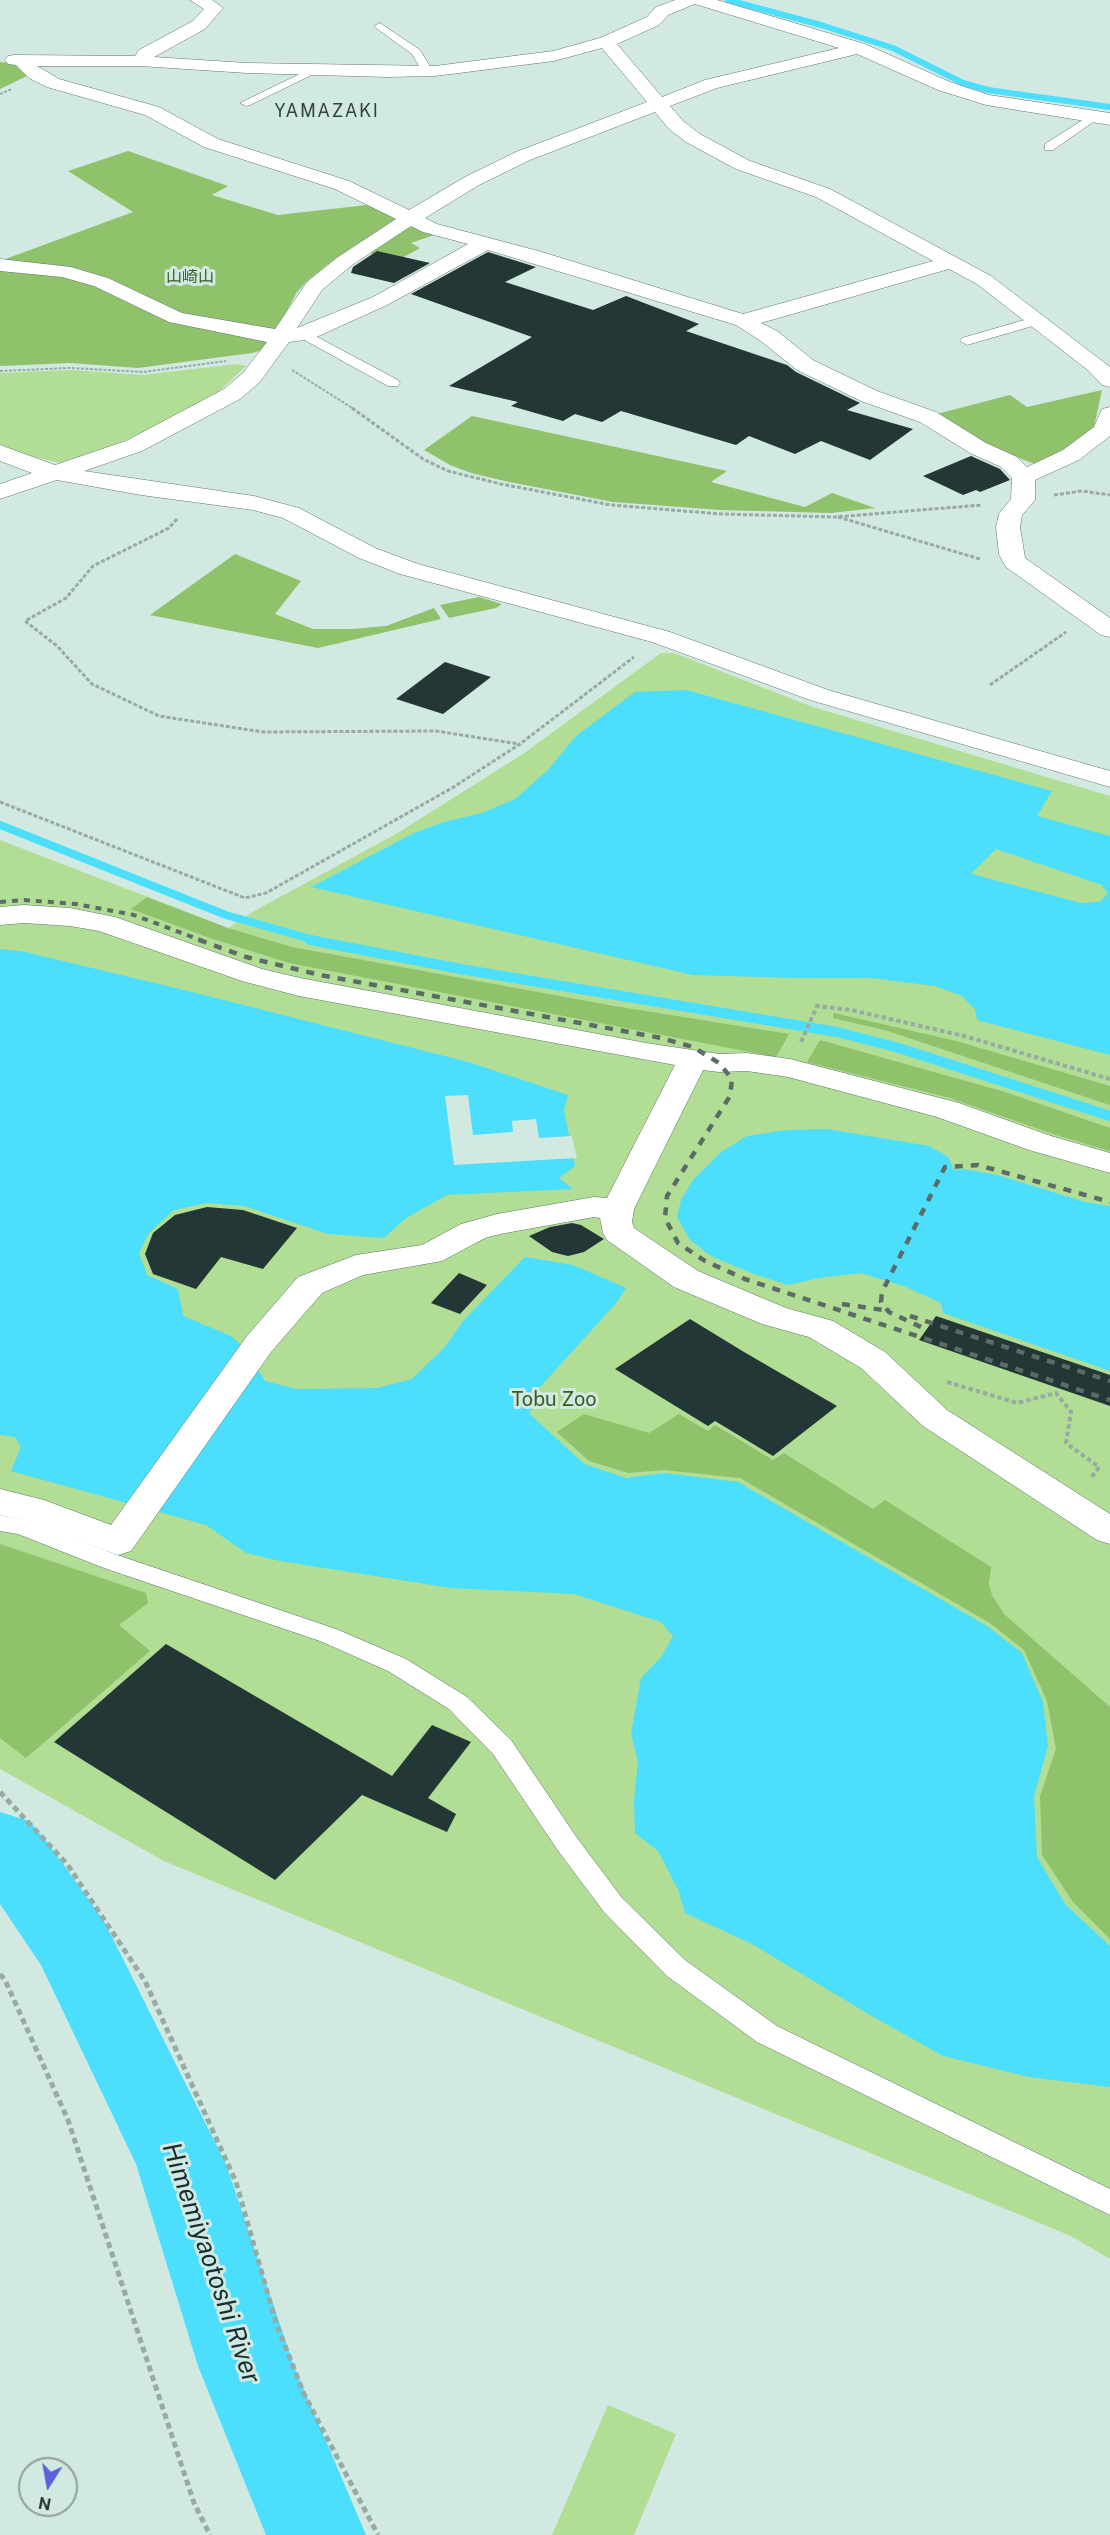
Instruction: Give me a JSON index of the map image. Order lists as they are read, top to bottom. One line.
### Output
{"districts":["YAMAZAKI"],"water":["Himemiyaotoshi River"],"parks":["山崎山","Tobu Zoo"],"north":"bottom"}
